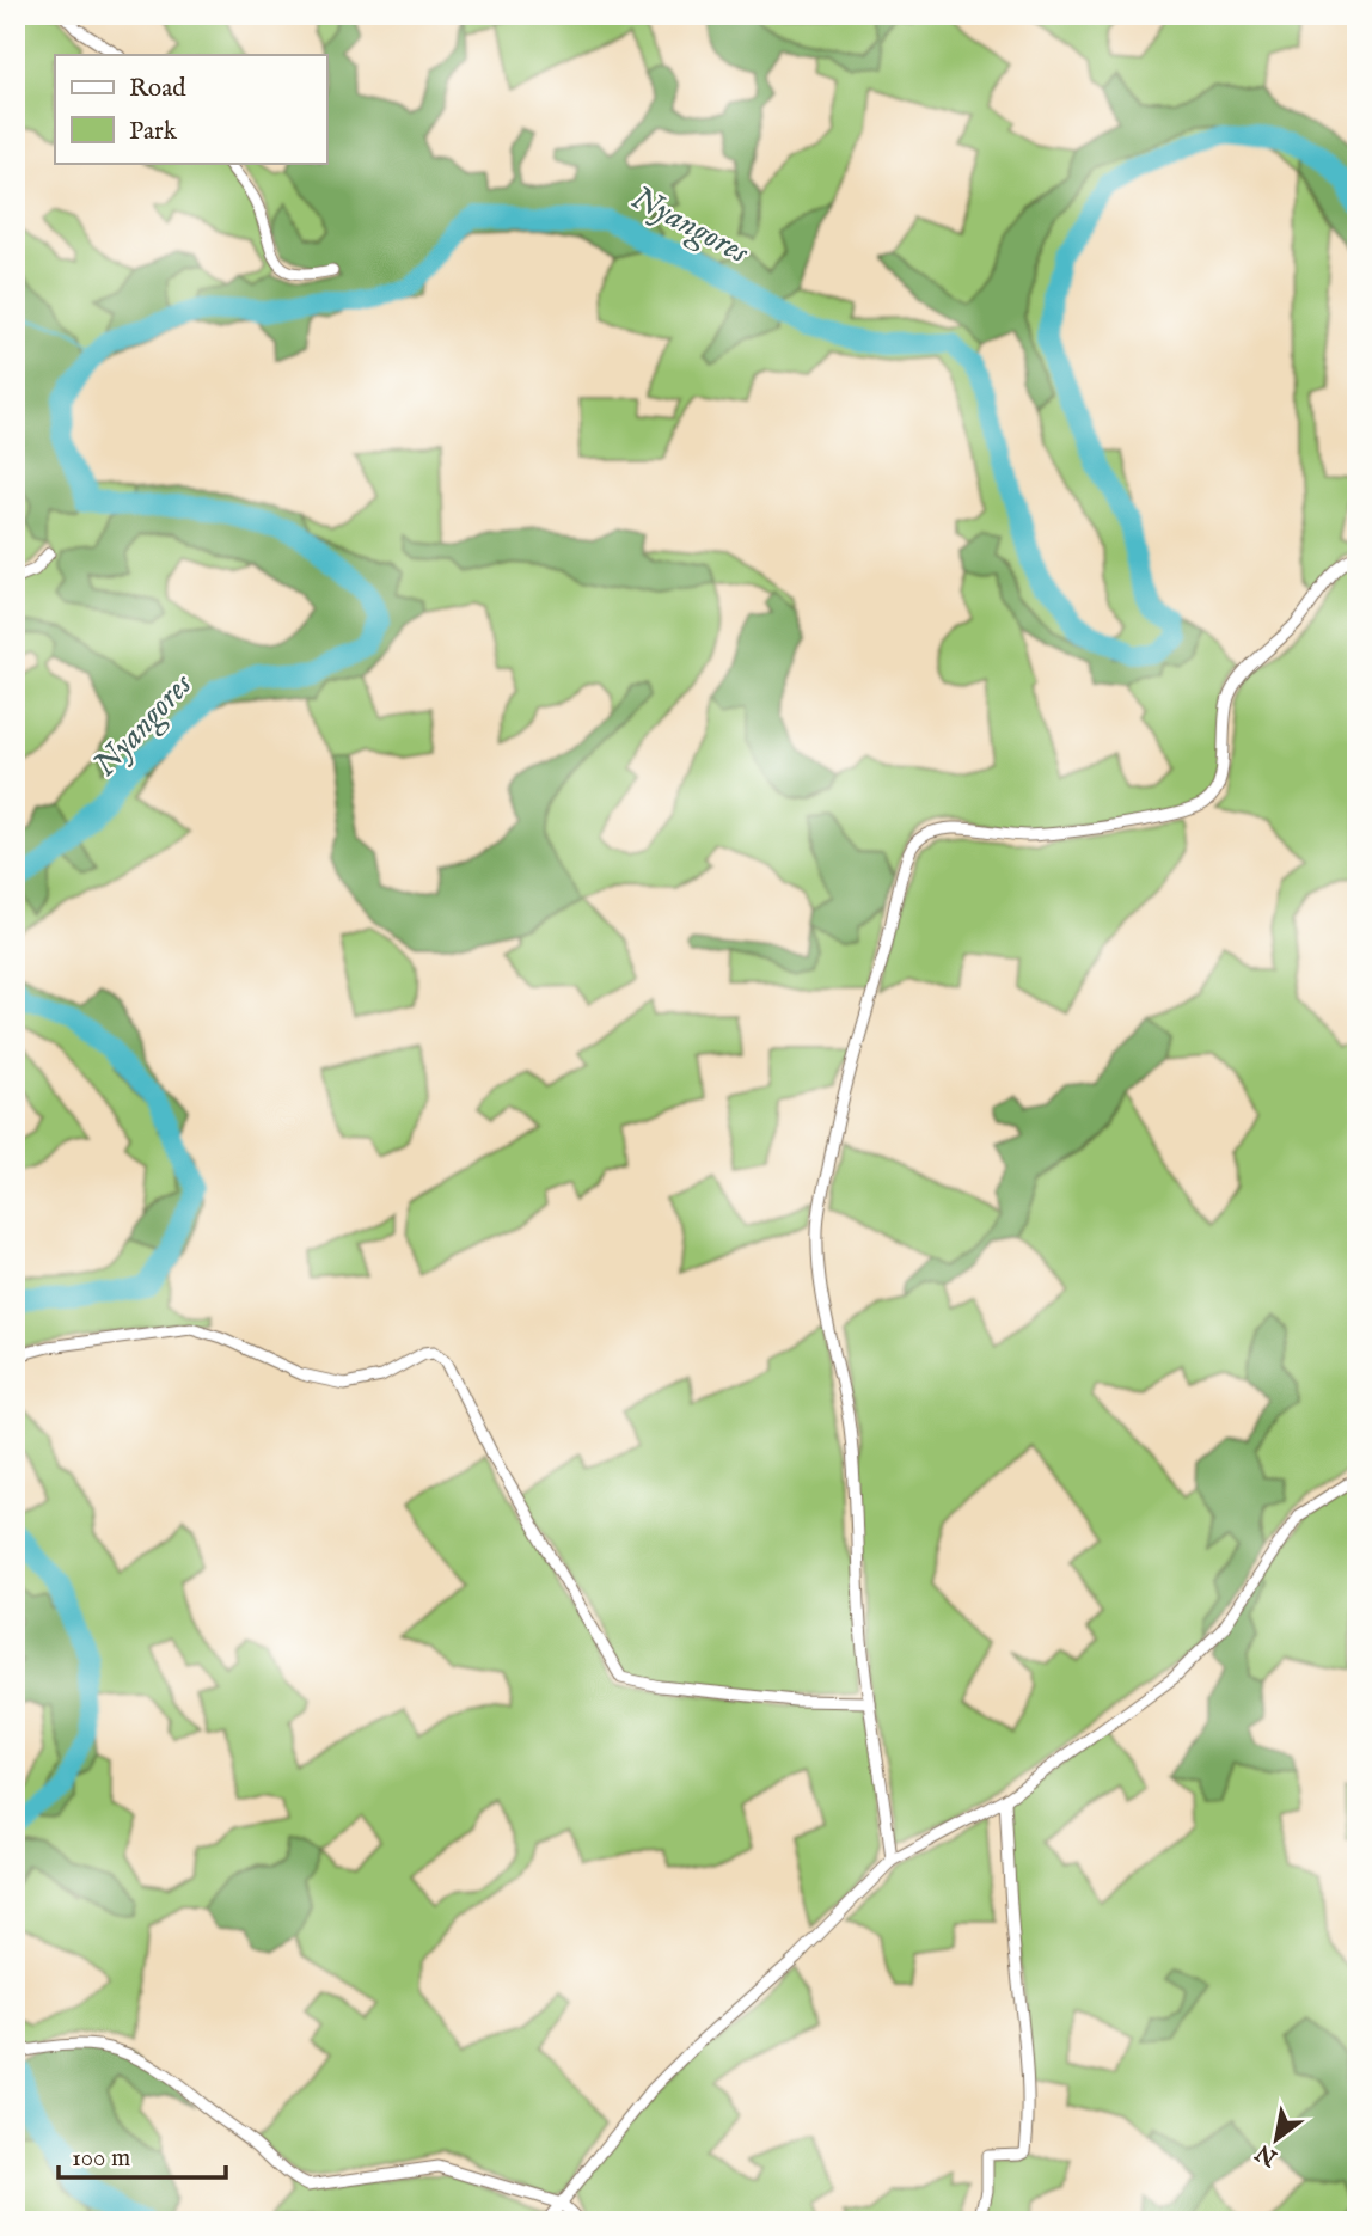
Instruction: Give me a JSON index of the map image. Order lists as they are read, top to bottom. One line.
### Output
{"water":["Nyangores"],"legend":["Road","Park"],"scale_bar":"100 m","north":"bottom left"}
